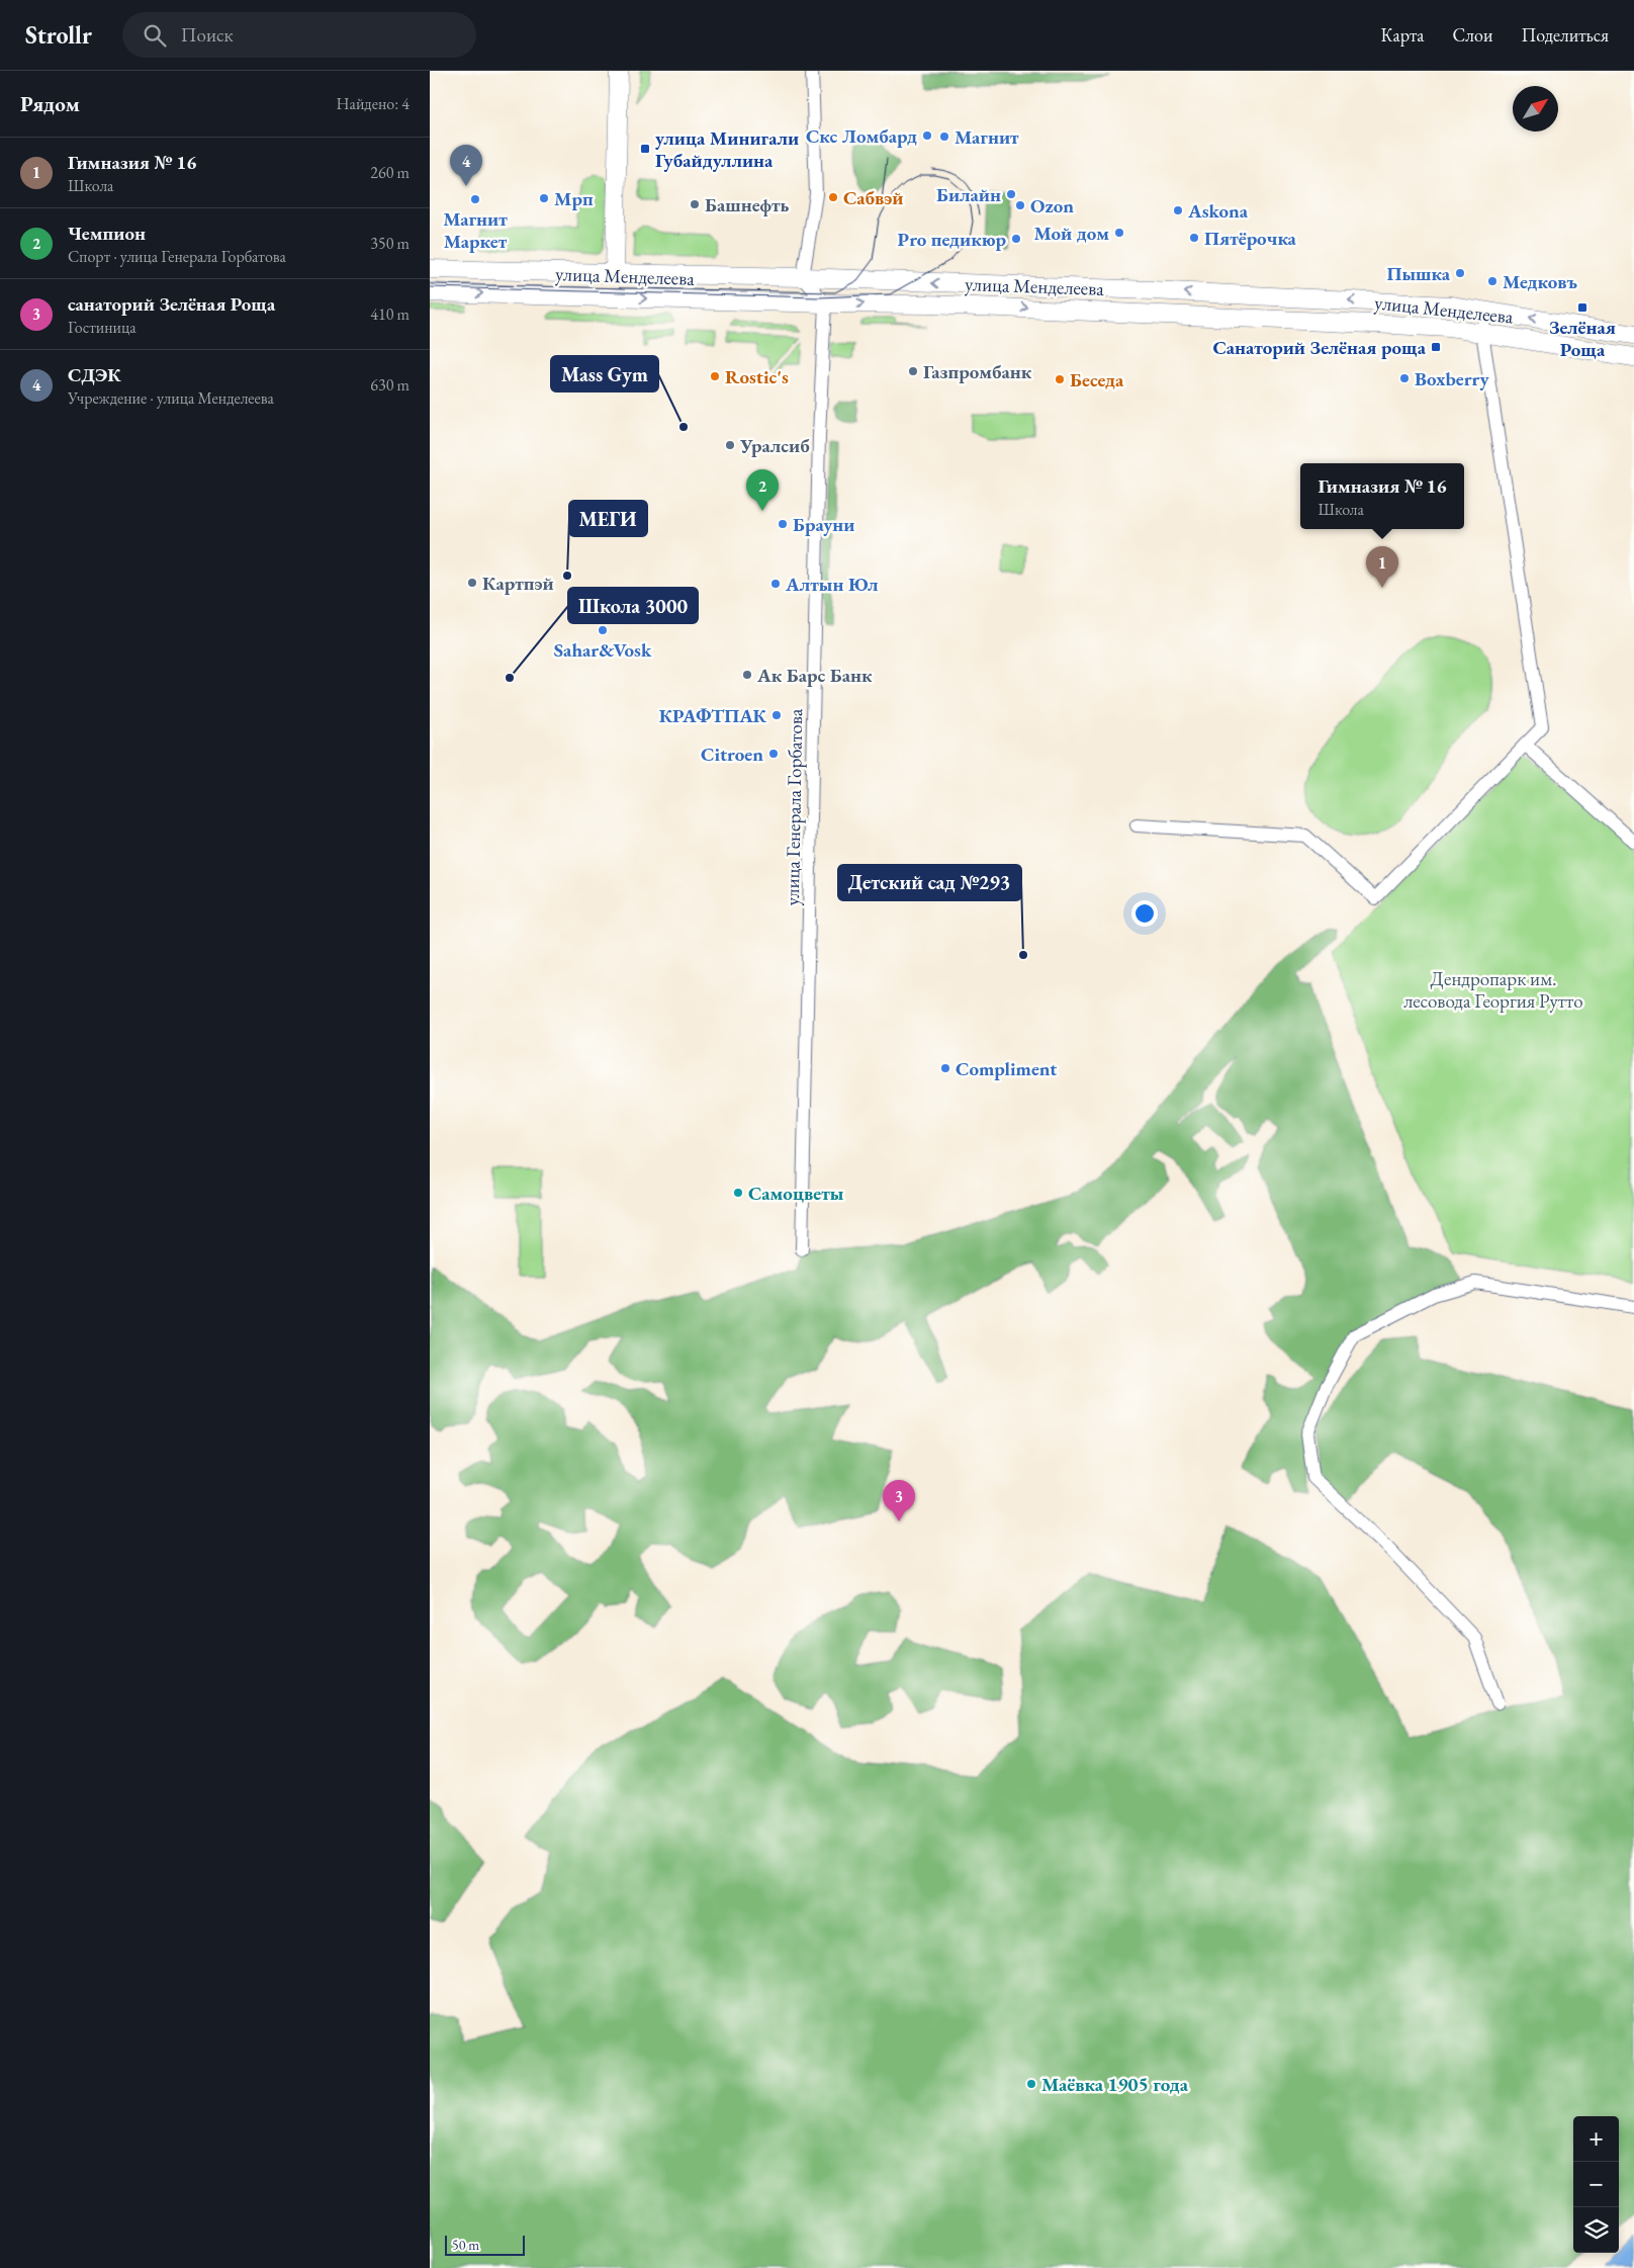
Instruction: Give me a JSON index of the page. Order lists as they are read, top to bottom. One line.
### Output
{"streets":{"main road":["улица Менделеева"],"street":["улица Генерала Горбатова"]},"crossings":[["улица Менделеева","улица Генерала Горбатова"]],"parks":["Дендропарк им. лесовода Георгия Рутто"],"places":{"other":["Скс Ломбард","Магнит","Билайн","Сабвэй","Мрп","Магнит Маркет","Башнефть","Ozon","Askona","Мой дом","Пятёрочка","Pro педикюр","Пышка","Медковъ","Газпромбанк","Rostic's","Boxberry","Беседа","Mass Gym","Уралсиб","Брауни","МЕГИ","Картпэй","Алтын Юл","Sahar&Vosk","Ак Барс Банк","Школа 3000","КРАФТПАК","Citroen","Детский сад №293","Compliment","Самоцветы","Маёвка 1905 года"],"transit":["улица Минигали Губайдуллина","Зелёная Роща","Санаторий Зелёная роща"]},"scale_bar":"50 m","north":"top right","page":{"header":"Strollr","search":"Поиск","nav":["Карта","Слои","Поделиться"],"heading":["Рядом","Найдено: 4"],"list":[{"mark":"1","name":"Гимназия № 16","note":"Школа","value":"260 m"},{"mark":"2","name":"Чемпион","note":"Спорт · улица Генерала Горбатова","value":"350 m"},{"mark":"3","name":"санаторий Зелёная Роща","note":"Гостиница","value":"410 m"},{"mark":"4","name":"СДЭК","note":"Учреждение · улица Менделеева","value":"630 m"}],"pins":["4","2","1","3"],"popup":["Гимназия № 16","Школа"],"map_buttons":["+","−"],"scale":"50 m"}}
